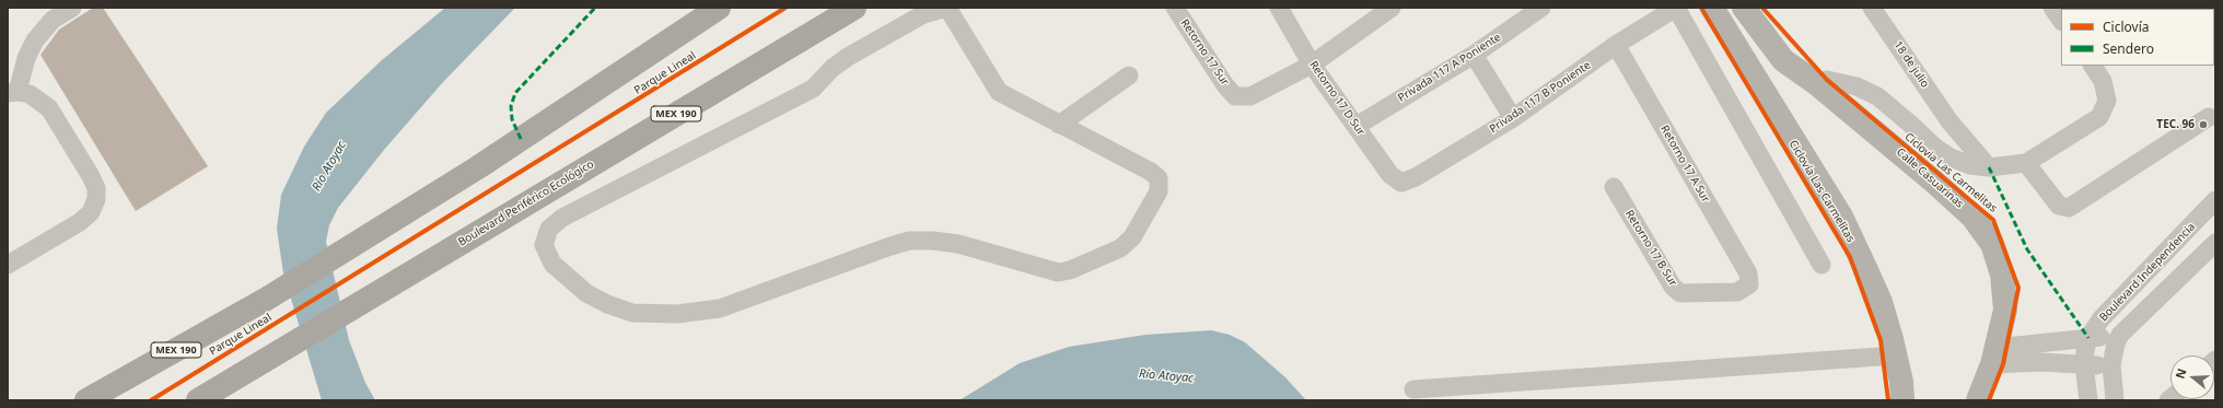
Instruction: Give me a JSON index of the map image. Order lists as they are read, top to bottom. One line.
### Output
{"streets":{"highway":["MEX 190","Boulevard Periférico Ecológico"],"main road":["Calle Casuarinas"],"street":["Retorno 17 Sur","18 de julio","Privada 117 A Poniente","Privada 117 B Poniente","Retorno 17 D Sur","Retorno 17 A Sur","Retorno 17 B Sur","Boulevard Independencia"],"cycle path":["Parque Lineal","Ciclovia Las Carmelitas","Ciclovía Las Carmelitas"]},"crossings":[["Retorno 17 Sur","Retorno 17 D Sur"],["Privada 117 A Poniente","Retorno 17 D Sur"],["Privada 117 B Poniente","Retorno 17 D Sur"],["Privada 117 B Poniente","Retorno 17 A Sur"],["Retorno 17 A Sur","Retorno 17 B Sur"]],"water":["Río Atoyac"],"places":["TEC. 96"],"legend":["Ciclovía","Sendero"],"north":"left"}
